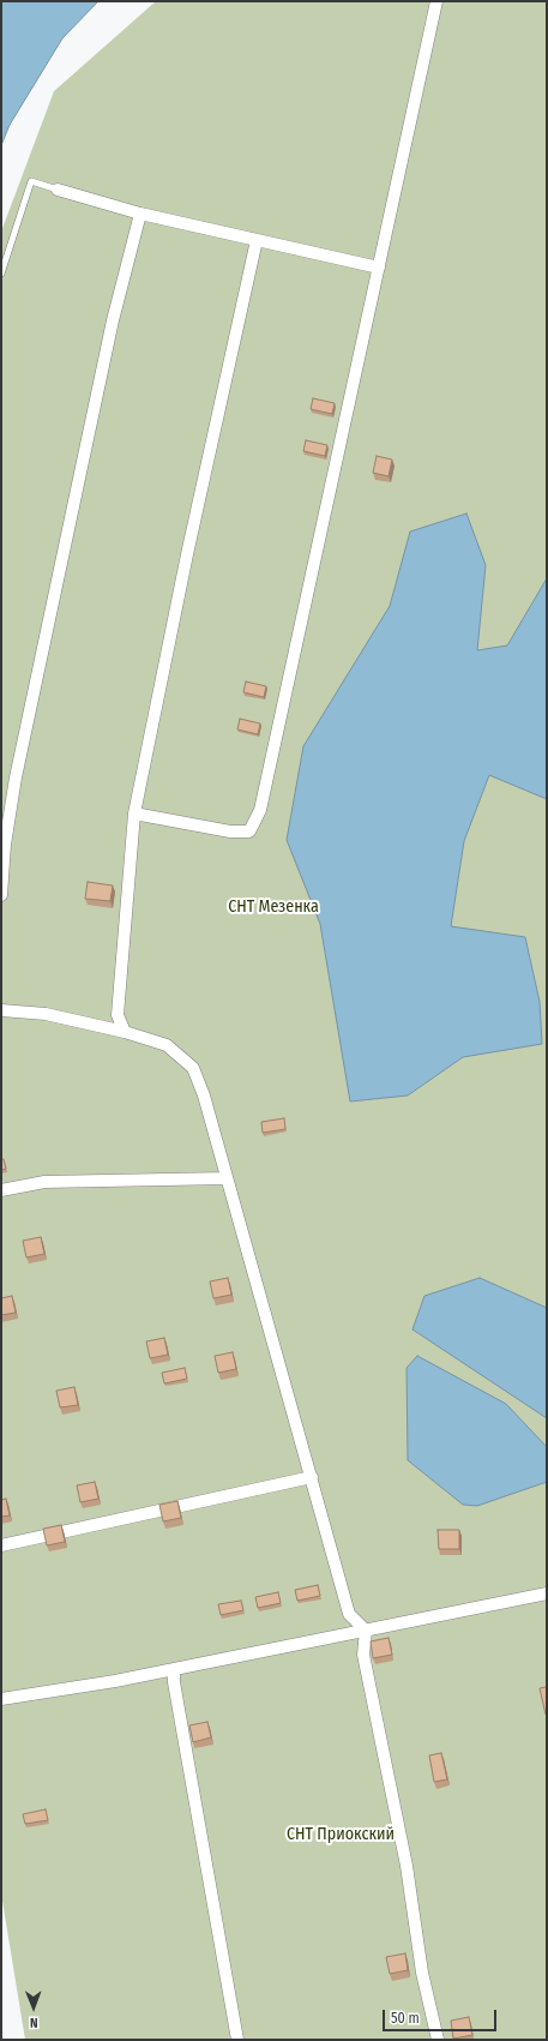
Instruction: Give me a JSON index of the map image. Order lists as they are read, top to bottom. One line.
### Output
{"parks":["СНТ Мезенка","СНТ Приокский"],"scale_bar":"50 m","north":"bottom"}
